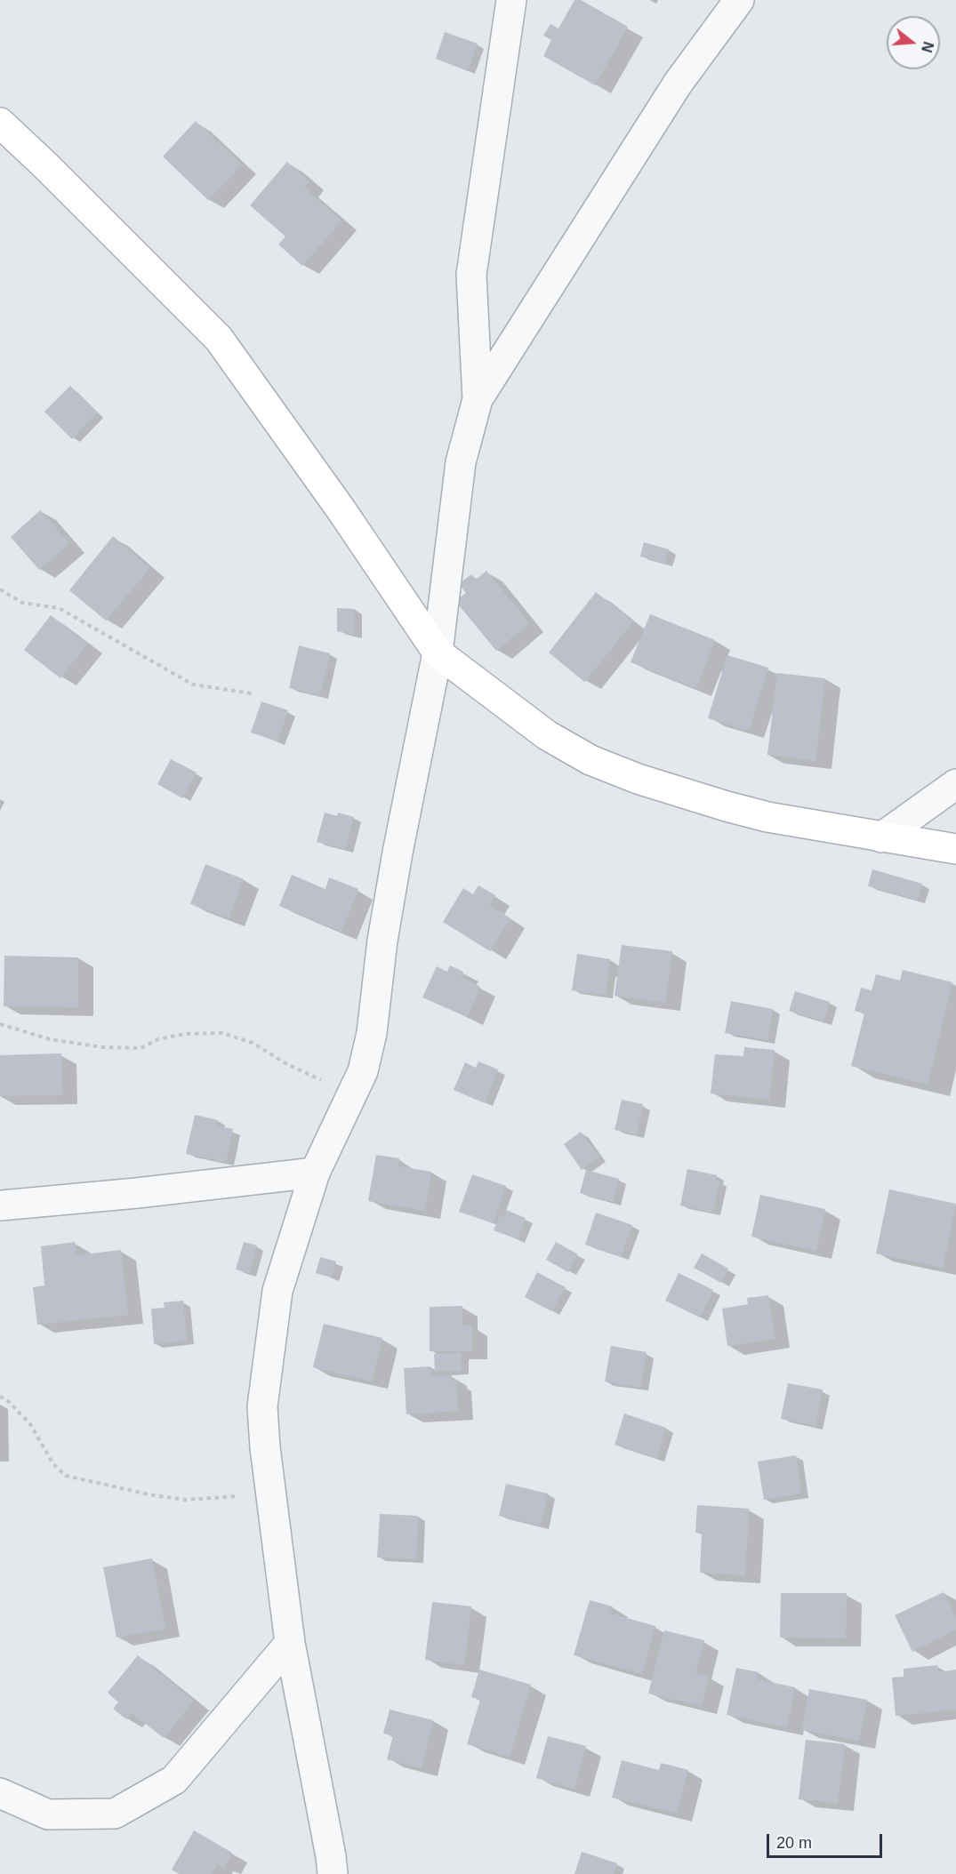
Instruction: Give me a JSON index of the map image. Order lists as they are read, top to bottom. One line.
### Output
{"scale_bar":"20 m","north":"right"}
